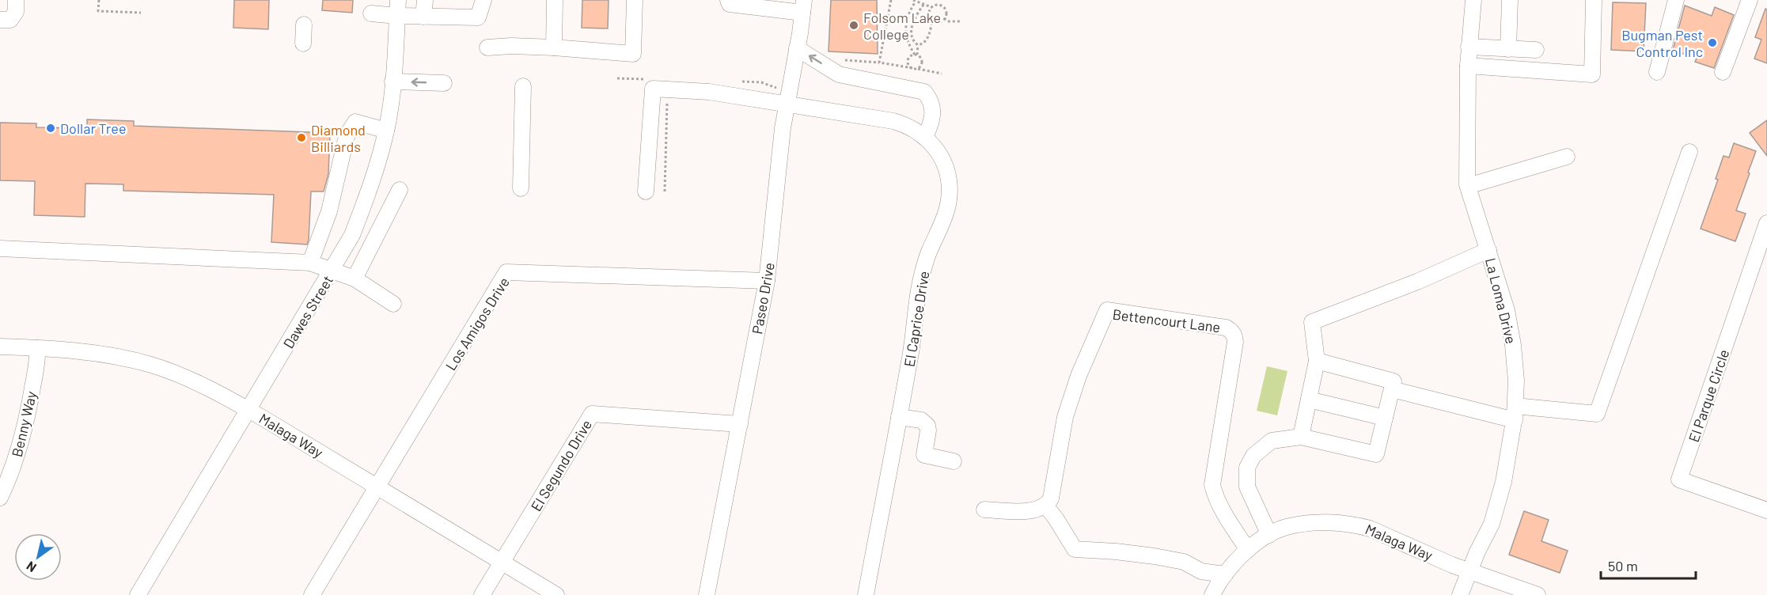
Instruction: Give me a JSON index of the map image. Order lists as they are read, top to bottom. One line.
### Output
{"streets":{"street":["Paseo Drive","La Loma Drive","Dawes Street","El Caprice Drive","Bettencourt Lane","Los Amigos Drive","El Parque Circle","Benny Way","Malaga Way","El Segundo Drive"]},"crossings":[["Paseo Drive","El Caprice Drive"],["Paseo Drive","Los Amigos Drive"],["Paseo Drive","El Segundo Drive"],["La Loma Drive","Malaga Way"],["Dawes Street","Malaga Way"],["Bettencourt Lane","Malaga Way"],["Los Amigos Drive","Malaga Way"],["Benny Way","Malaga Way"],["Malaga Way","El Segundo Drive"]],"places":["Folsom Lake College","Bugman Pest Control Inc","Dollar Tree","Diamond Billiards"],"scale_bar":"50 m","north":"bottom left"}
